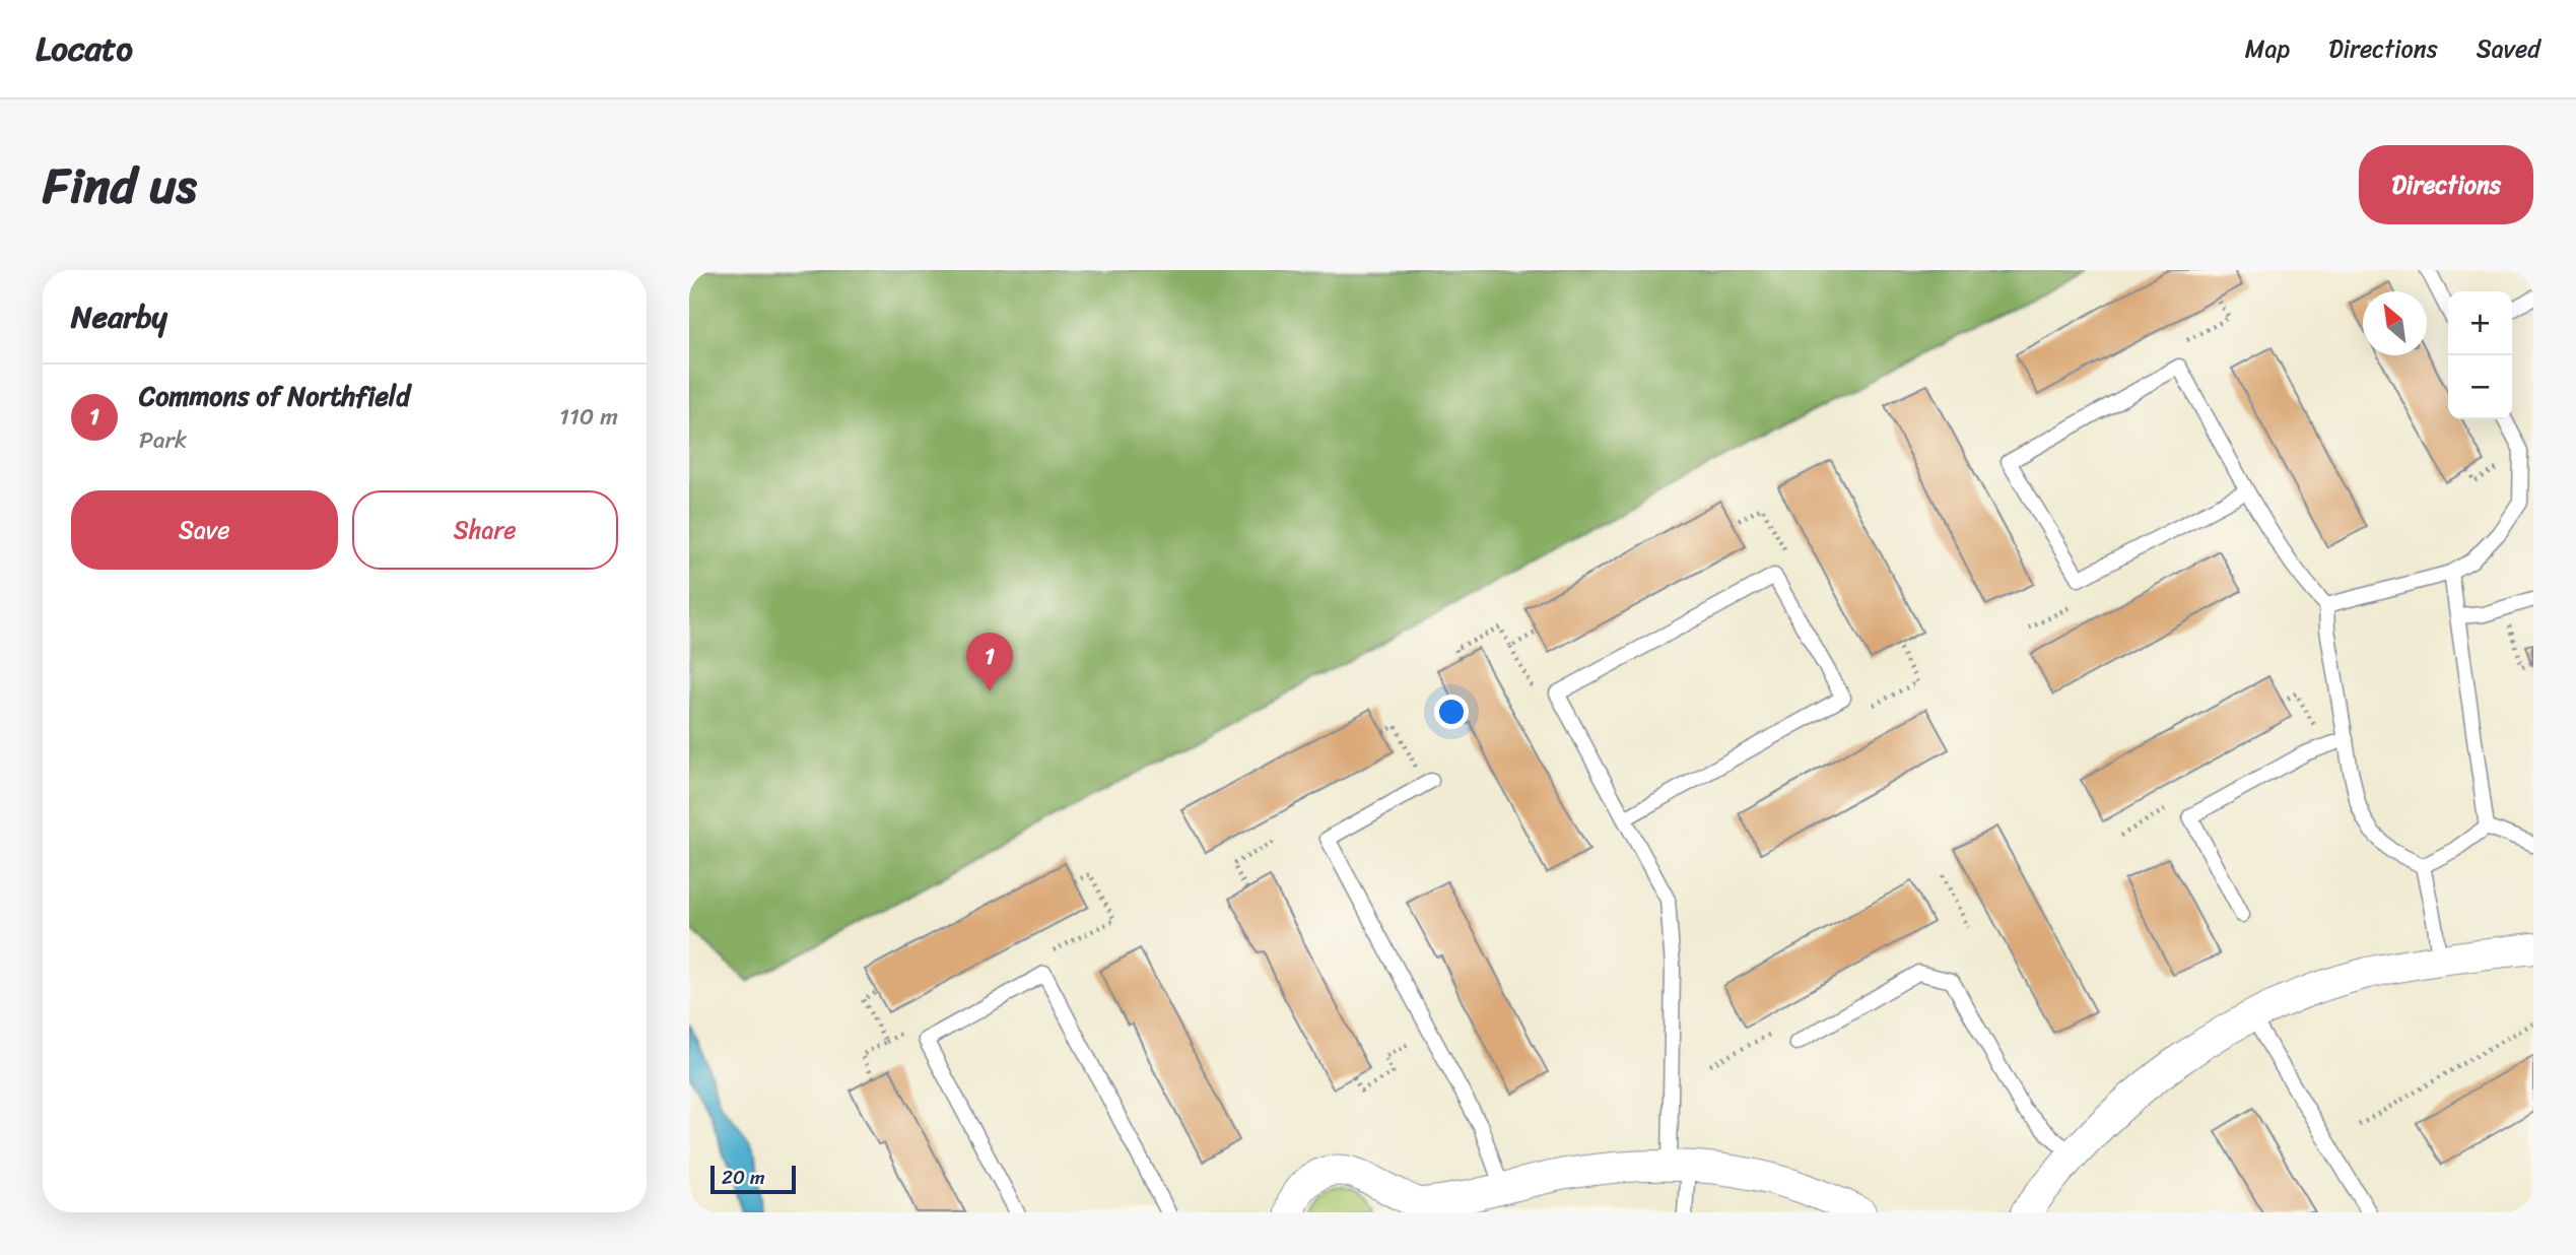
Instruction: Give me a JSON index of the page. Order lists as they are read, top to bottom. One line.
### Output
{"scale_bar":"20 m","north":"top left","page":{"header":"Locato","nav":["Map","Directions","Saved"],"title":"Find us","buttons":["Directions",["Save","Share"]],"heading":"Nearby","map_buttons":["+","−"],"list":[{"mark":"1","name":"Commons of Northfield","note":"Park","value":"110 m"}],"pins":"1","scale":"20 m"}}
